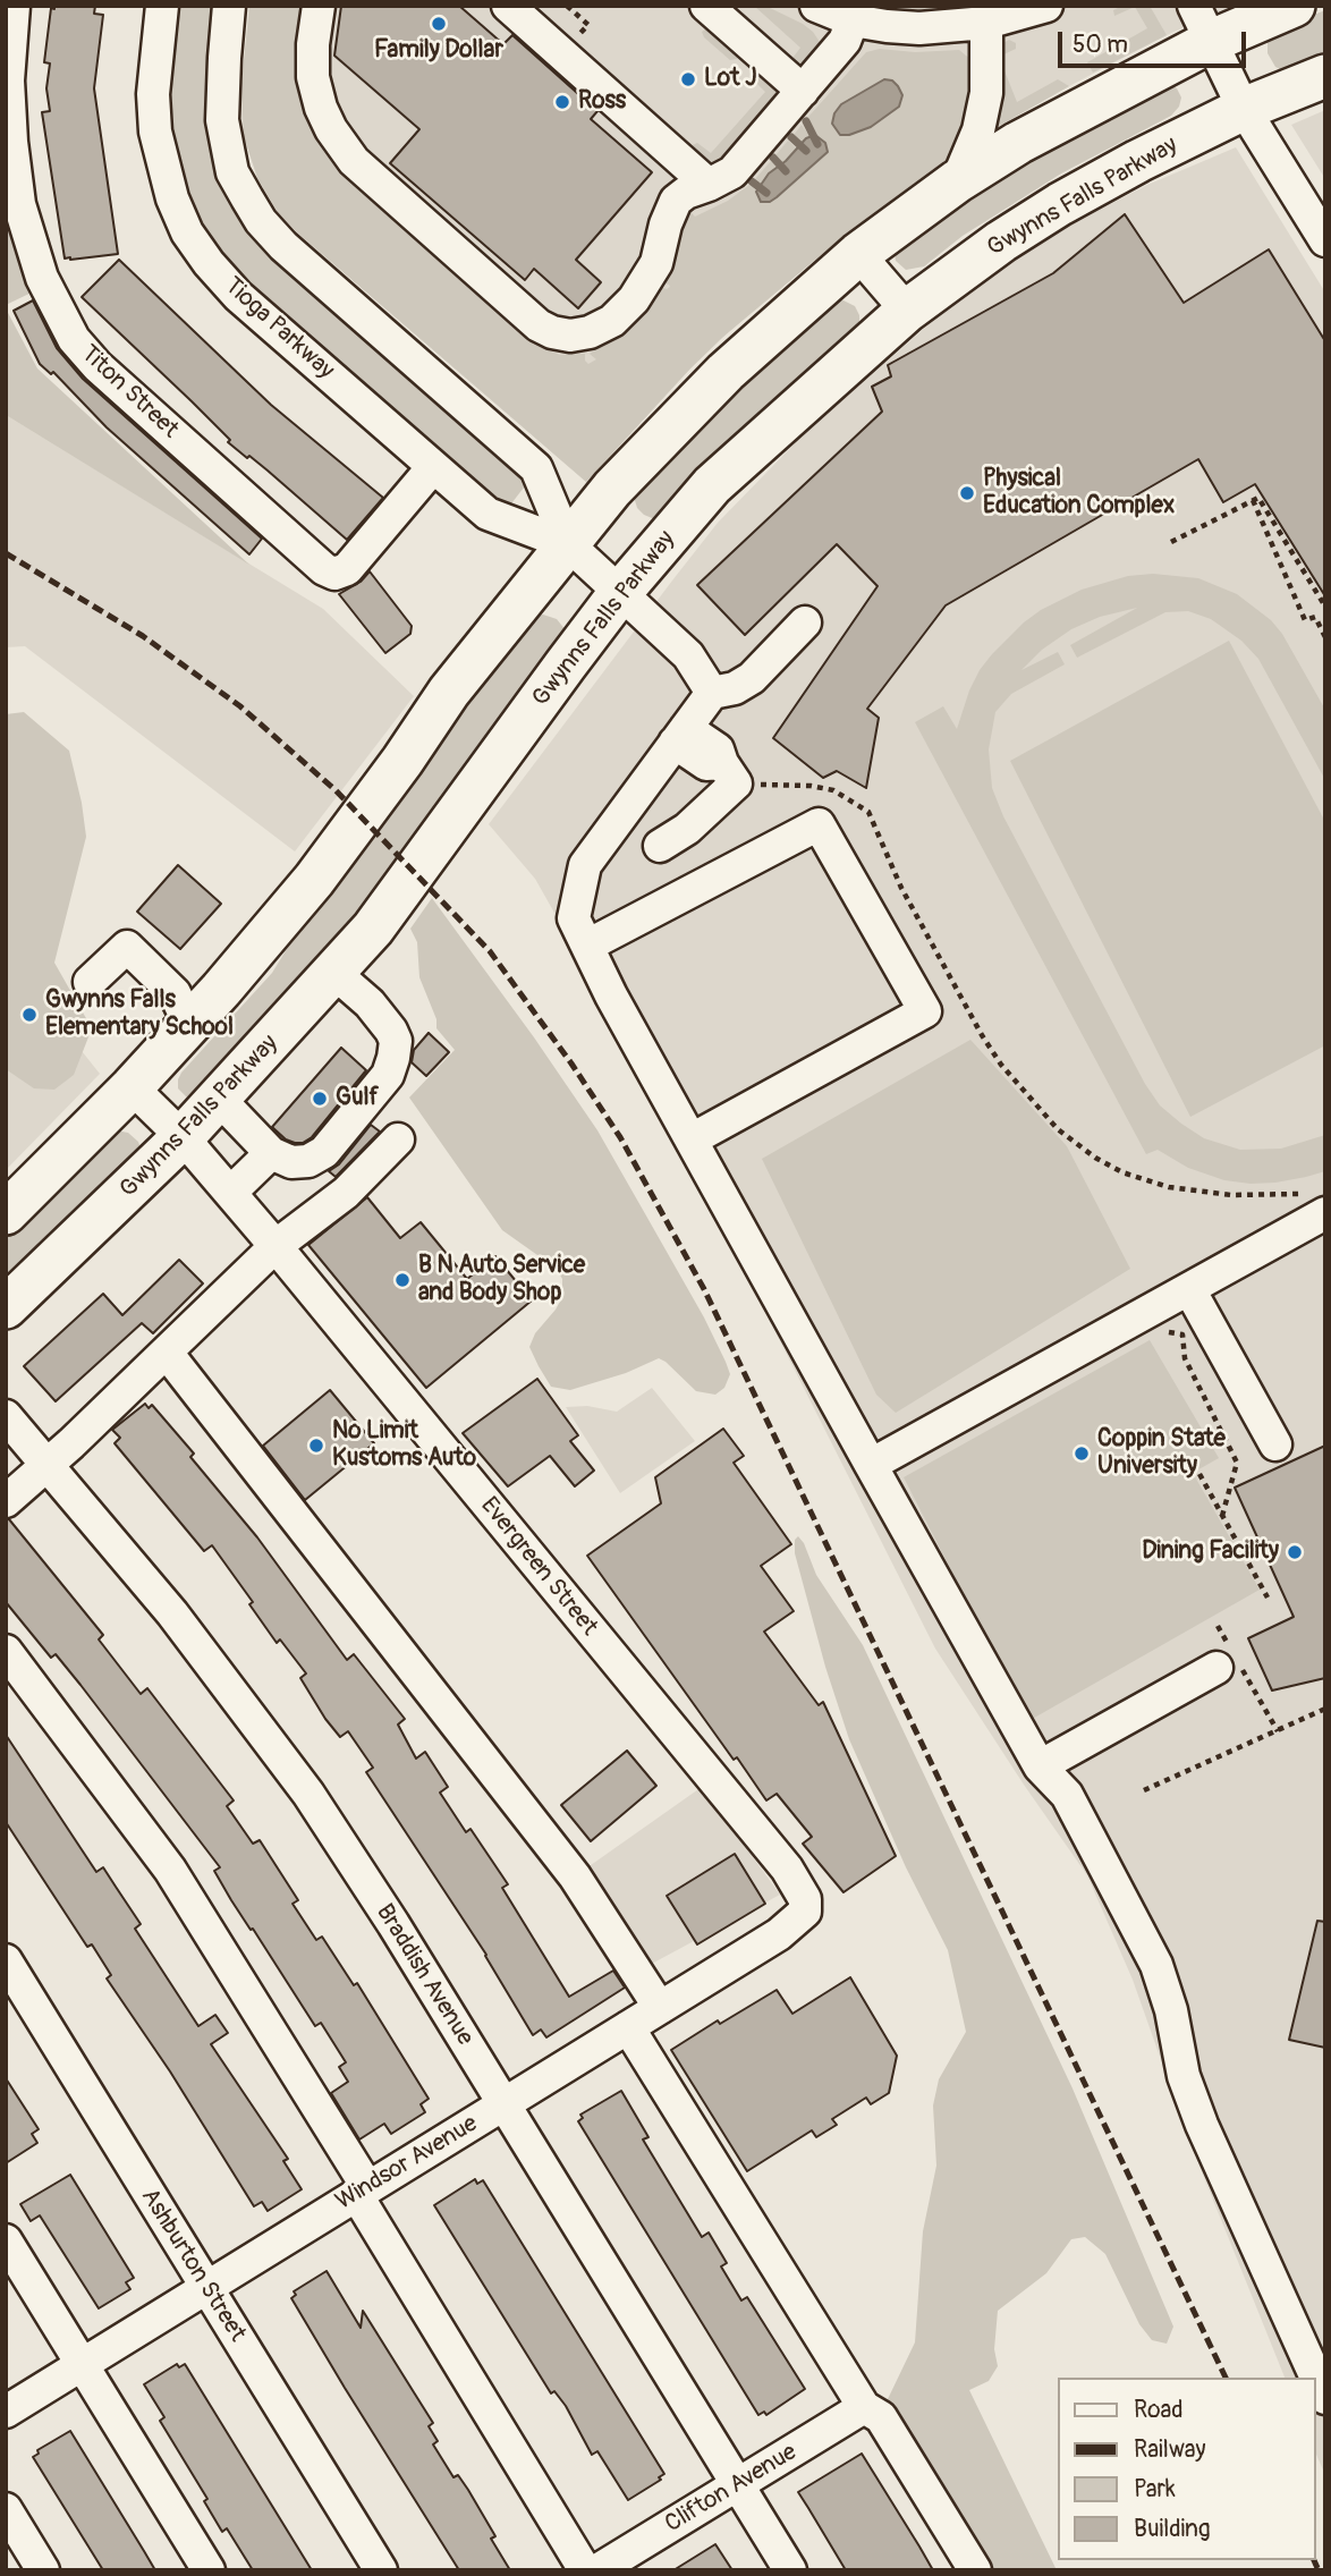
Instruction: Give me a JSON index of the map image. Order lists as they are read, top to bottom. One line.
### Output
{"streets":{"main road":["Gwynns Falls Parkway"],"street":["Tioga Parkway","Titon Street","Evergreen Street","Braddish Avenue","Windsor Avenue","Ashburton Street","Clifton Avenue"]},"crossings":[["Gwynns Falls Parkway","Tioga Parkway"],["Gwynns Falls Parkway","Evergreen Street"],["Tioga Parkway","Titon Street"],["Evergreen Street","Windsor Avenue"],["Braddish Avenue","Windsor Avenue"],["Braddish Avenue","Clifton Avenue"],["Windsor Avenue","Ashburton Street"]],"places":["Family Dollar","Lot J","Ross","Physical Education Complex","Gwynns Falls Elementary School","Gulf","B N Auto Service and Body Shop","No Limit Kustoms Auto","Coppin State University","Dining Facility"],"legend":["Road","Railway","Park","Building"],"scale_bar":"50 m"}
